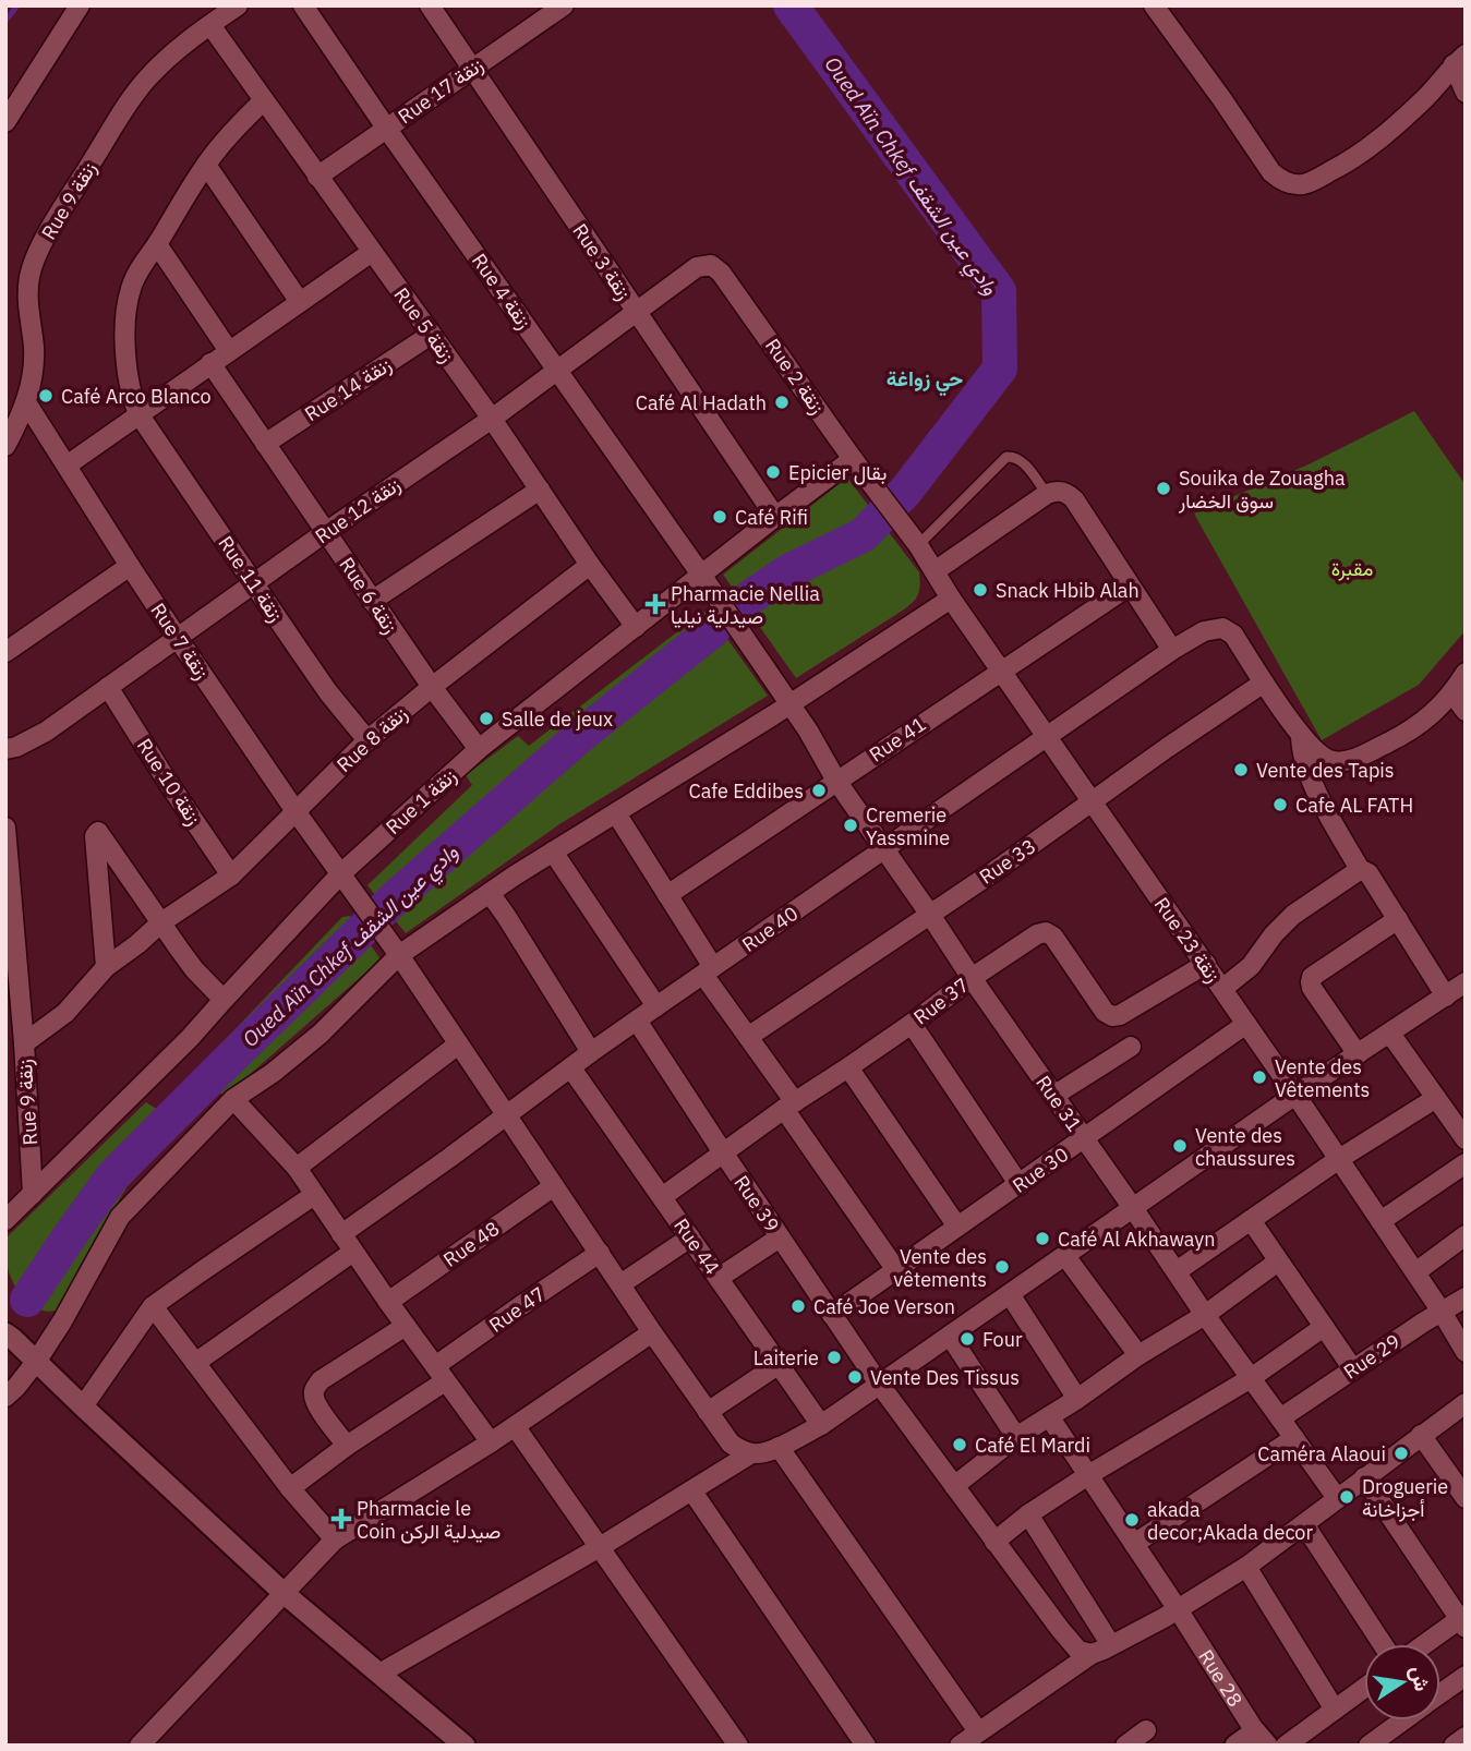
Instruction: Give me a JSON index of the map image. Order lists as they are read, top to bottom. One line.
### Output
{"streets":{"street":["Rue 17 زنقة","Rue 9 زنقة","Rue 3 زنقة","Rue 4 زنقة","Rue 5 زنقة","Rue 2 زنقة","Rue 14 زنقة","Rue 12 زنقة","Rue 11 زنقة","Rue 6 زنقة","Rue 7 زنقة","Rue 8 زنقة","Rue 41","Rue 10 زنقة","Rue 1 زنقة","Rue 33","Rue 40","Rue 23 زنقة","Rue 37","Rue 31","Rue 30","Rue 39","Rue 48","Rue 44","Rue 47","Rue 29","Rue 28"]},"crossings":[["Rue 17 زنقة","Rue 3 زنقة"],["Rue 17 زنقة","Rue 4 زنقة"],["Rue 17 زنقة","Rue 5 زنقة"],["Rue 9 زنقة","Rue 5 زنقة"],["Rue 9 زنقة","Rue 7 زنقة"],["Rue 9 زنقة","Rue 8 زنقة"],["Rue 9 زنقة","Rue 1 زنقة"],["Rue 3 زنقة","Rue 12 زنقة"],["Rue 3 زنقة","Rue 1 زنقة"],["Rue 4 زنقة","Rue 12 زنقة"],["Rue 4 زنقة","Rue 1 زنقة"],["Rue 4 زنقة","Rue 31"],["Rue 5 زنقة","Rue 14 زنقة"],["Rue 5 زنقة","Rue 12 زنقة"],["Rue 5 زنقة","Rue 11 زنقة"],["Rue 5 زنقة","Rue 8 زنقة"],["Rue 5 زنقة","Rue 1 زنقة"],["Rue 2 زنقة","Rue 12 زنقة"],["Rue 2 زنقة","Rue 1 زنقة"],["Rue 2 زنقة","Rue 23 زنقة"],["Rue 14 زنقة","Rue 6 زنقة"],["Rue 12 زنقة","Rue 11 زنقة"],["Rue 12 زنقة","Rue 6 زنقة"],["Rue 12 زنقة","Rue 7 زنقة"],["Rue 12 زنقة","Rue 10 زنقة"],["Rue 11 زنقة","Rue 8 زنقة"],["Rue 6 زنقة","Rue 8 زنقة"],["Rue 6 زنقة","Rue 1 زنقة"],["Rue 7 زنقة","Rue 8 زنقة"],["Rue 7 زنقة","Rue 1 زنقة"],["Rue 7 زنقة","Rue 40"],["Rue 7 زنقة","Rue 48"],["Rue 7 زنقة","Rue 47"],["Rue 8 زنقة","Rue 10 زنقة"],["Rue 41","Rue 23 زنقة"],["Rue 41","Rue 31"],["Rue 33","Rue 40"],["Rue 33","Rue 23 زنقة"],["Rue 33","Rue 31"],["Rue 40","Rue 23 زنقة"],["Rue 40","Rue 31"],["Rue 40","Rue 39"],["Rue 40","Rue 44"],["Rue 23 زنقة","Rue 37"],["Rue 23 زنقة","Rue 30"],["Rue 23 زنقة","Rue 29"],["Rue 37","Rue 31"],["Rue 37","Rue 39"],["Rue 37","Rue 44"],["Rue 31","Rue 30"],["Rue 31","Rue 29"],["Rue 30","Rue 39"]],"districts":["حي زواغة"],"water":["Oued Aïn Chkef وادي عين الشقف"],"parks":["مقبرة"],"places":{"other":["Café Arco Blanco","Café Al Hadath","Epicier بقال","Souika de Zouagha سوق الخضار","Café Rifi","Snack Hbib Alah","Salle de jeux","Vente des Tapis","Cafe Eddibes","Cafe AL FATH","Cremerie Yassmine","Vente des Vêtements","Vente des chaussures","Café Al Akhawayn","Vente des vêtements","Café Joe Verson","Four","Laiterie","Vente Des Tissus","Café El Mardi","Caméra Alaoui","Droguerie أجزاخانة","akada decor;Akada decor"],"health":["Pharmacie Nellia صيدلية نيليا","Pharmacie le Coin صيدلية الركن"]},"north":"right"}
